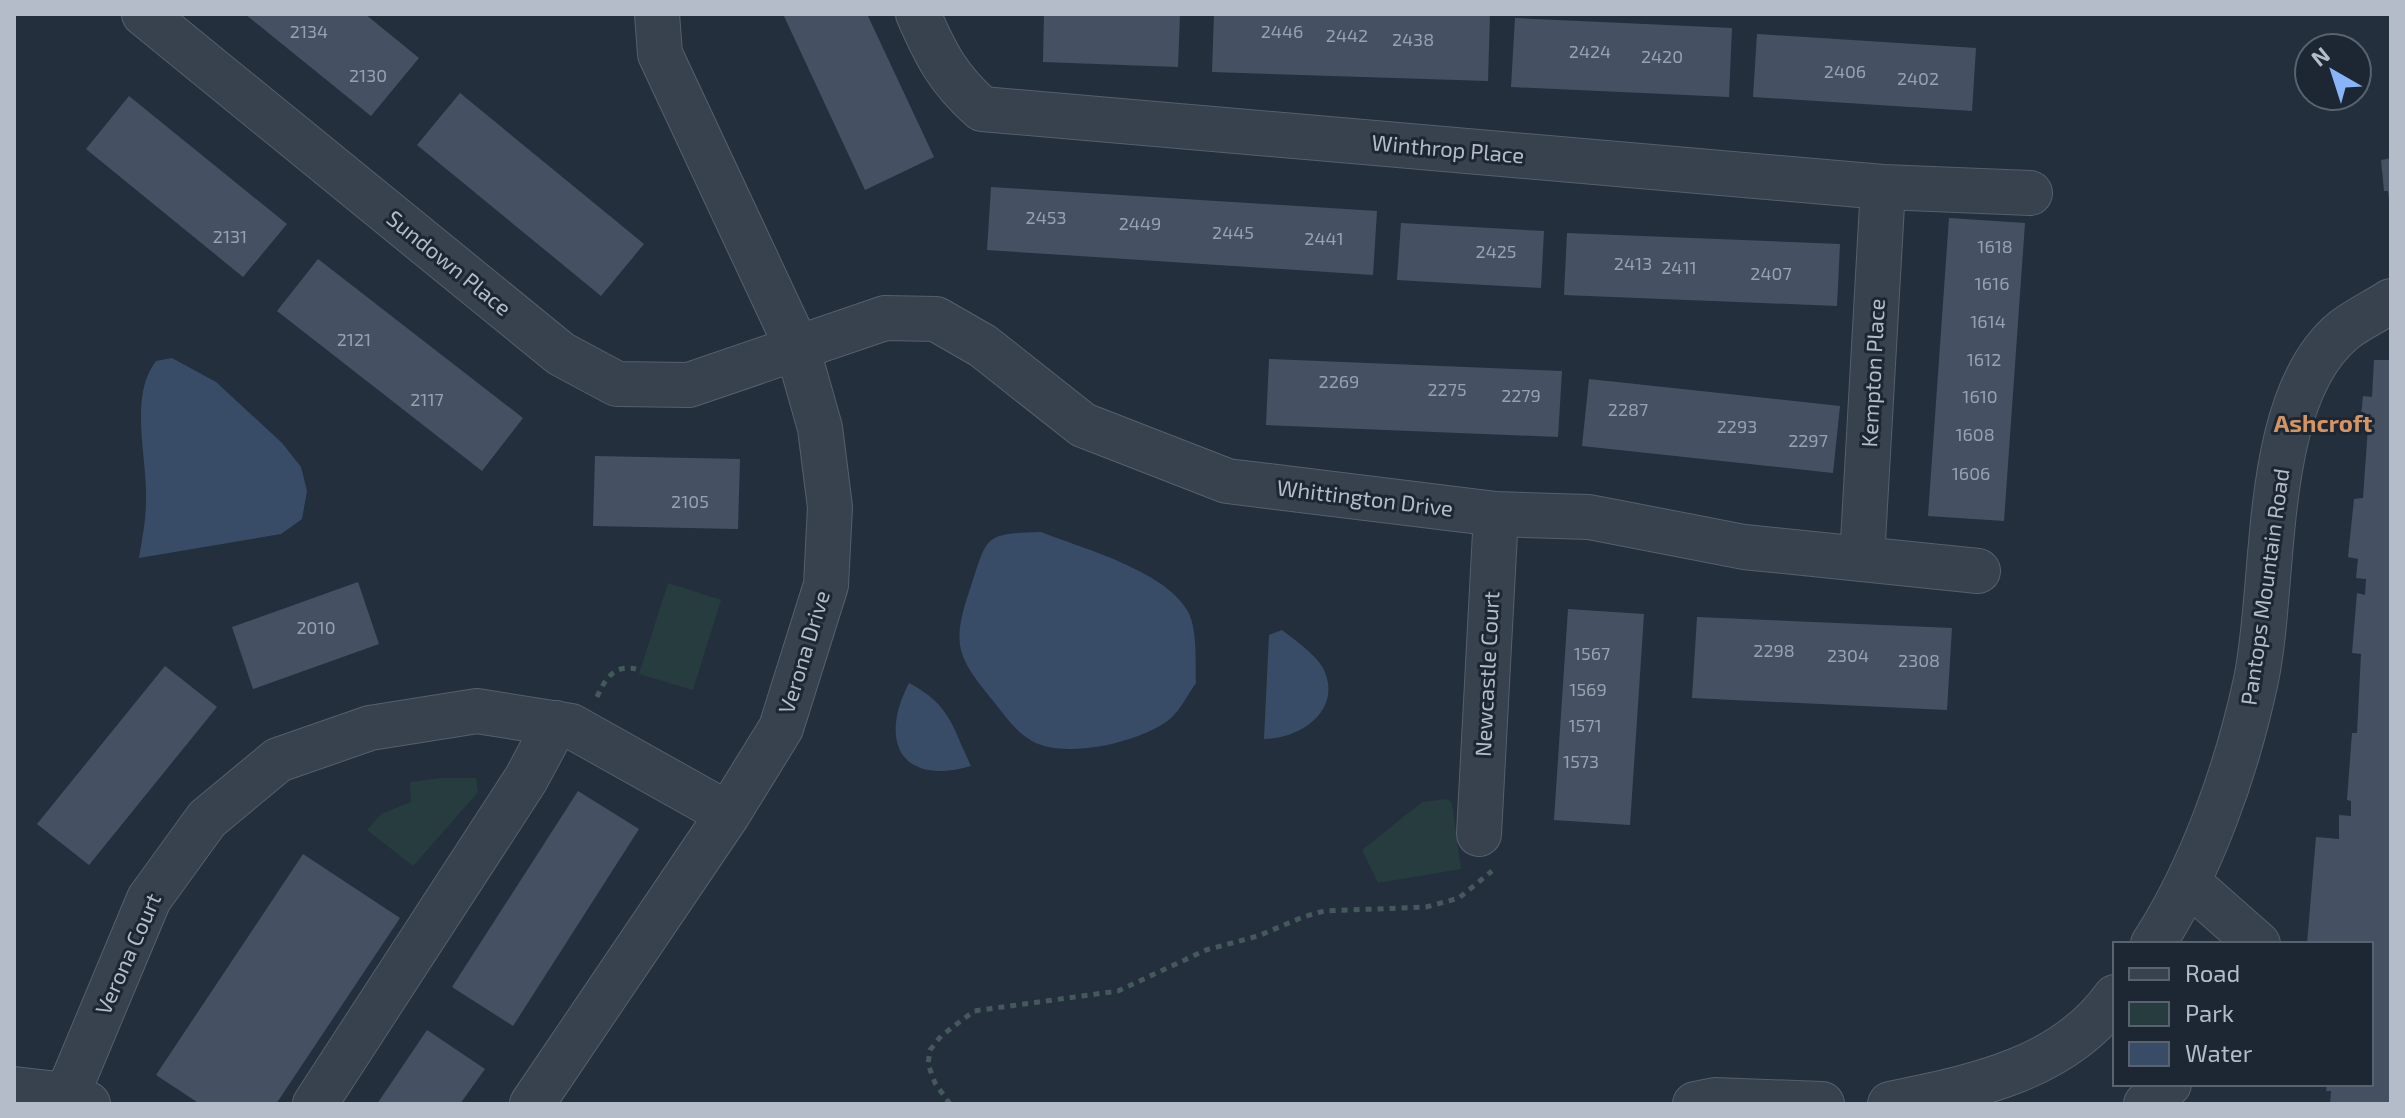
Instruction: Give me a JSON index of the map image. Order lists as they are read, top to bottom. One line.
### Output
{"streets":{"street":["Winthrop Place","Sundown Place","Kempton Place","Whittington Drive","Pantops Mountain Road","Verona Drive","Newcastle Court","Verona Court"]},"crossings":[["Winthrop Place","Kempton Place"],["Sundown Place","Whittington Drive"],["Sundown Place","Verona Drive"],["Kempton Place","Whittington Drive"],["Whittington Drive","Verona Drive"],["Whittington Drive","Newcastle Court"],["Verona Drive","Verona Court"]],"districts":["Ashcroft"],"house_numbers":["2134","2446","2442","2438","2424","2420","2406","2130","2402","2453","2449","2445","2131","2441","1618","2425","2413","2411","2407","1616","1614","2121","1612","2269","2275","2279","1610","2117","2287","2293","1608","2297","1606","2105","2010","2298","1567","2304","2308","1569","1571","1573"],"legend":["Road","Park","Water"],"north":"top left"}
